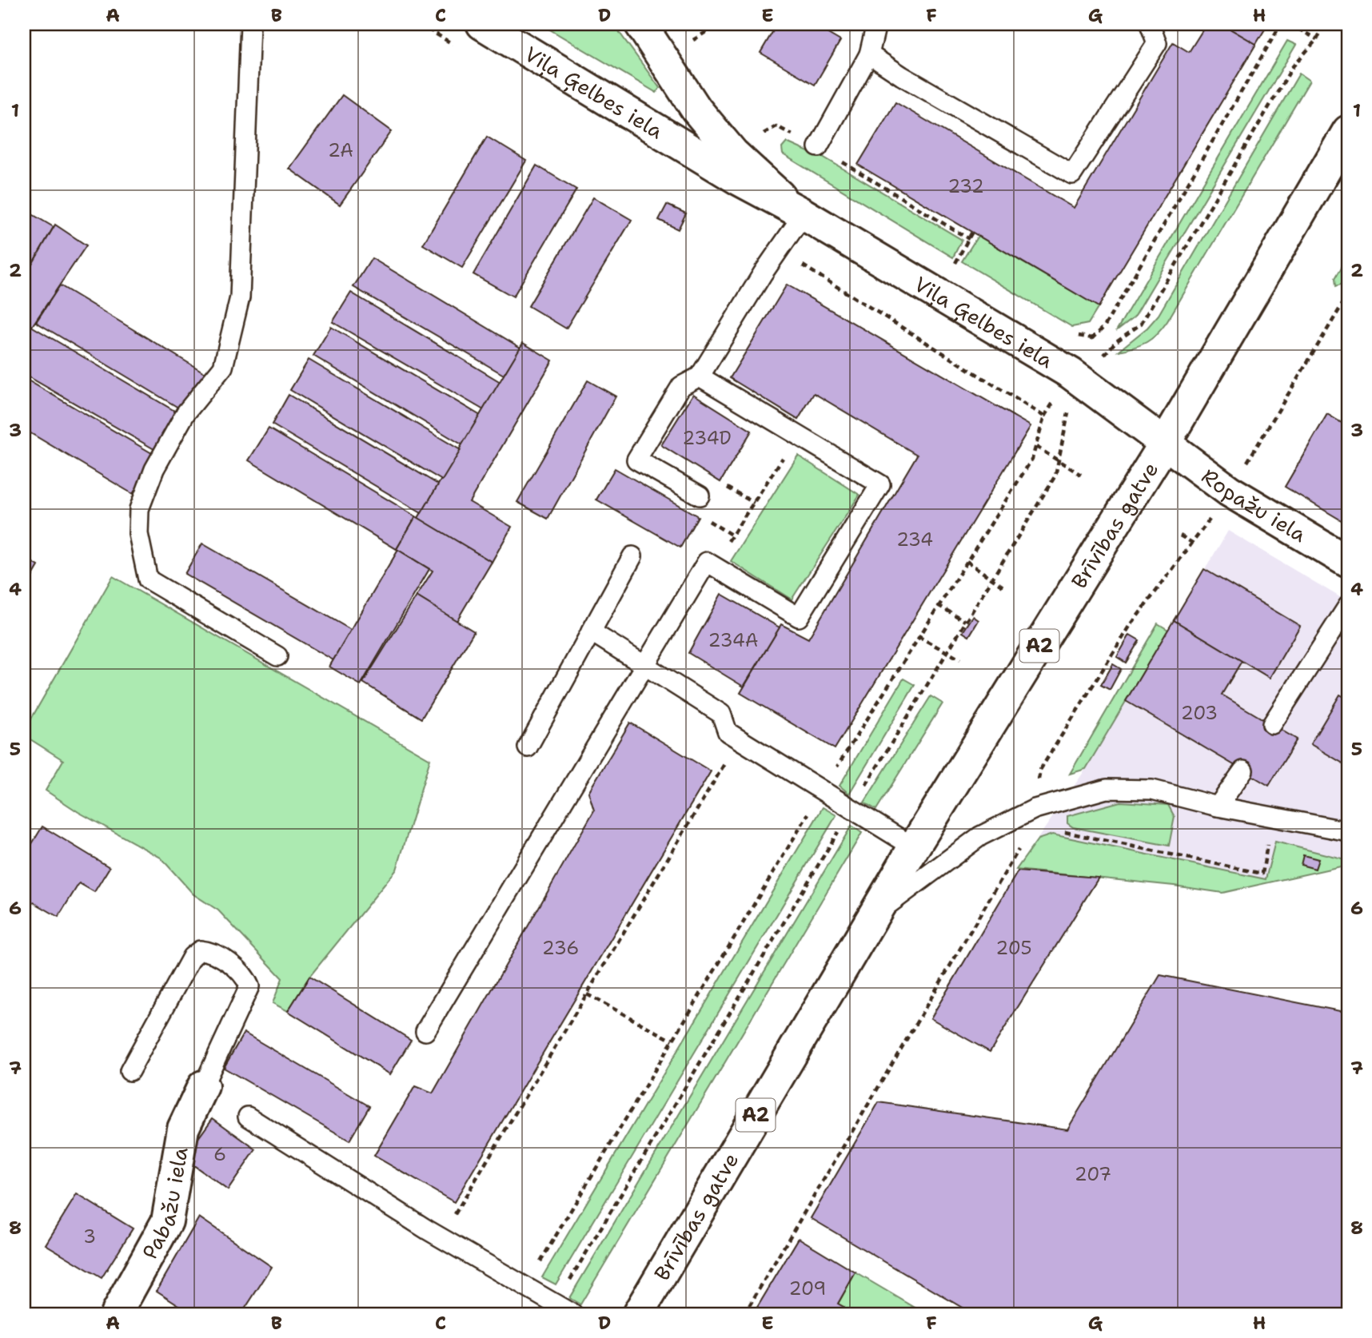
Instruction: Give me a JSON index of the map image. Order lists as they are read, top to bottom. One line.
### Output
{"streets":{"main road":["Viļa Ģelbes iela","Ropažu iela","Brīvības gatve","A2","Pabažu iela"]},"crossings":[["Viļa Ģelbes iela","Ropažu iela"],["Viļa Ģelbes iela","Brīvības gatve"],["Ropažu iela","Brīvības gatve"]],"house_numbers":["2A","232","234D","234","234A","203","236","205","6","207","3","209"],"grid":{"columns":["A","B","C","D","E","F","G","H"],"rows":["1","2","3","4","5","6","7","8"]}}
